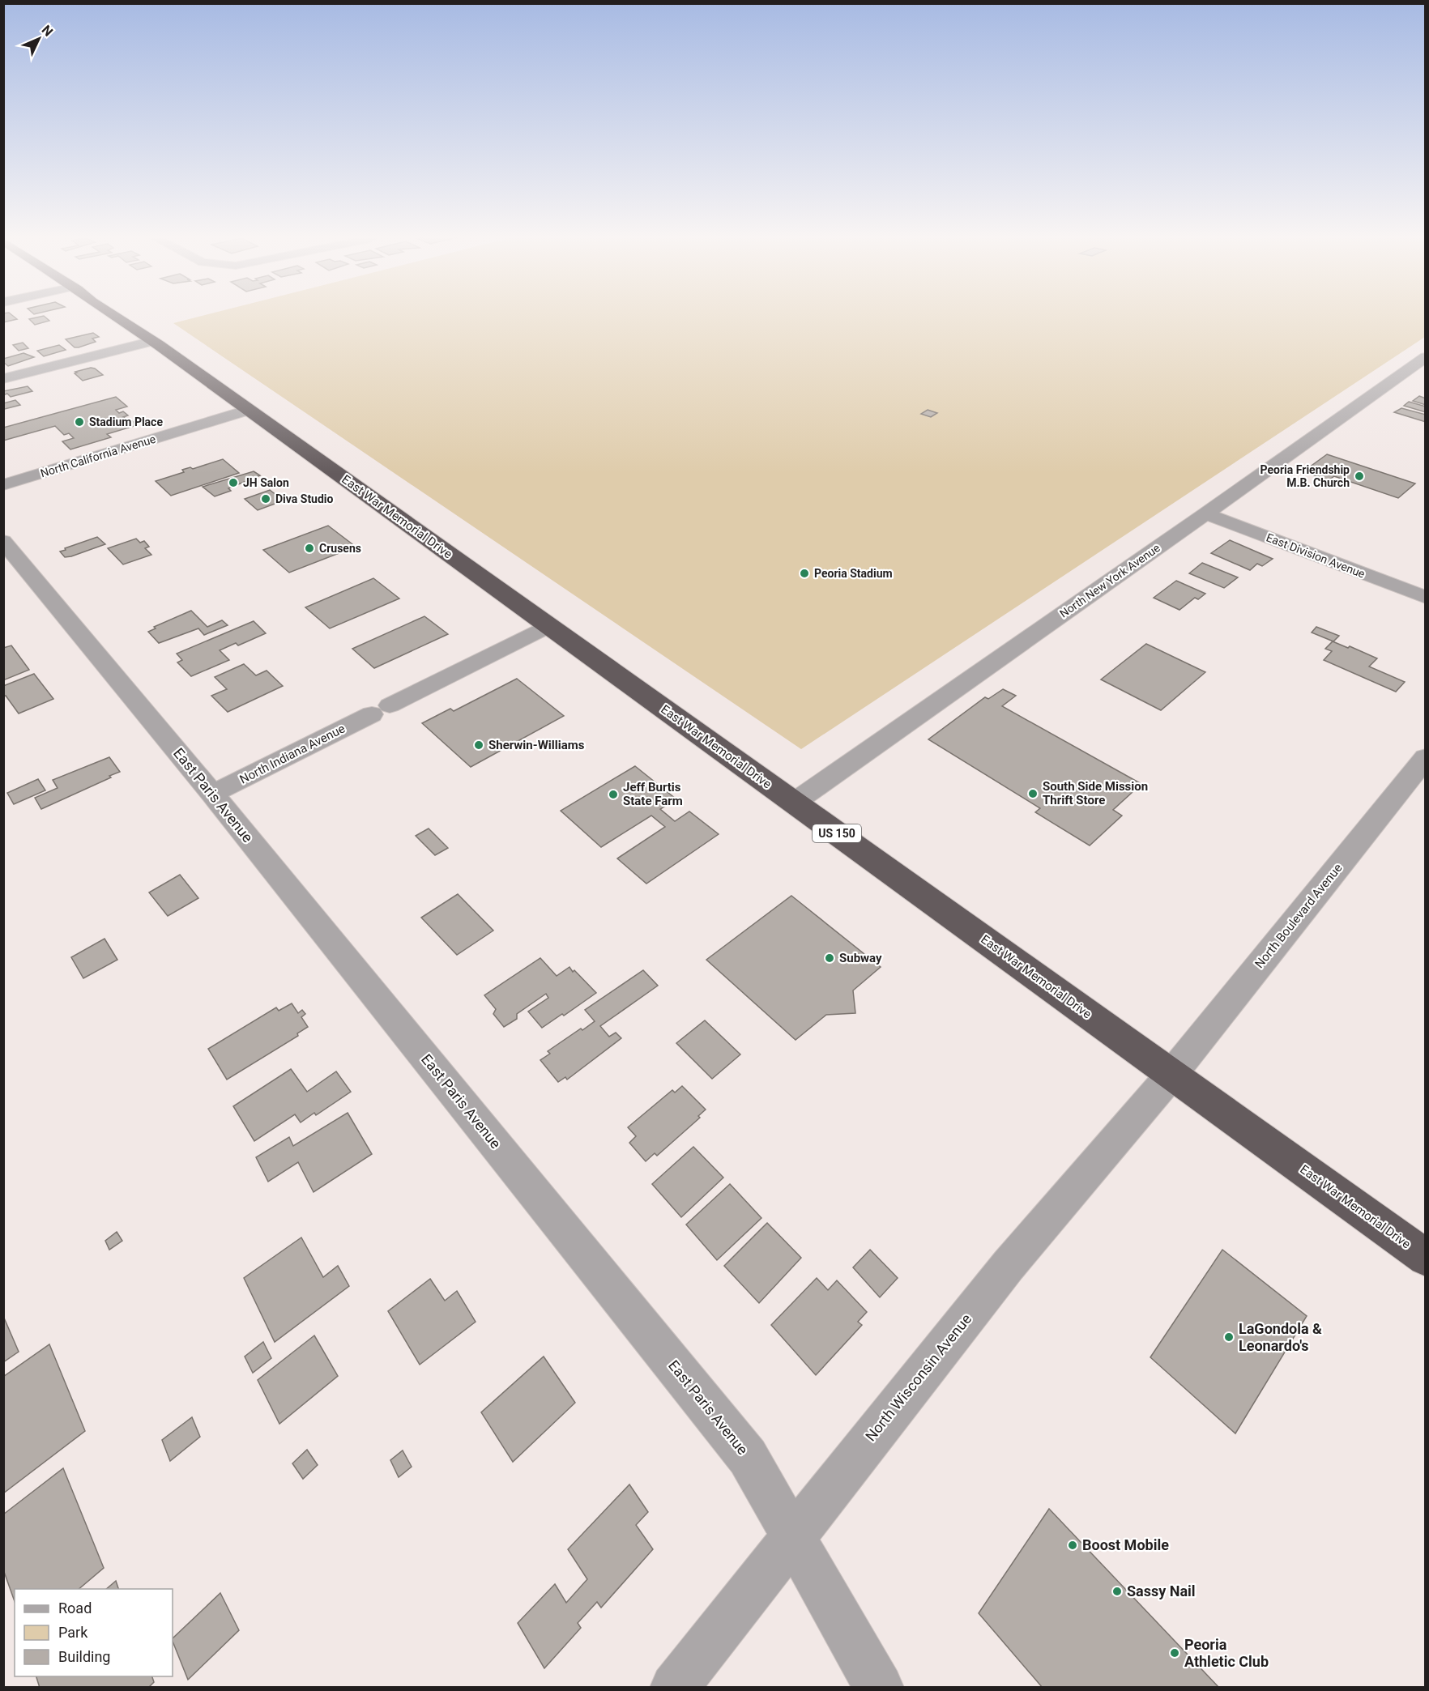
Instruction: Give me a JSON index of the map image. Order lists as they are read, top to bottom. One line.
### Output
{"streets":{"highway":["East War Memorial Drive","US 150"],"street":["North California Avenue","East Division Avenue","North New York Avenue","North Indiana Avenue","East Paris Avenue","North Boulevard Avenue","North Wisconsin Avenue"]},"crossings":[["North California Avenue","East War Memorial Drive"],["East War Memorial Drive","North New York Avenue"],["East War Memorial Drive","North Indiana Avenue"],["East War Memorial Drive","North Boulevard Avenue"],["East War Memorial Drive","North Wisconsin Avenue"],["East Division Avenue","North New York Avenue"],["North Indiana Avenue","East Paris Avenue"],["East Paris Avenue","North Wisconsin Avenue"],["North Boulevard Avenue","North Wisconsin Avenue"]],"places":["Stadium Place","Peoria Friendship M.B. Church","JH Salon","Diva Studio","Crusens","Peoria Stadium","Sherwin-Williams","South Side Mission Thrift Store","Jeff Burtis State Farm","Subway","LaGondola & Leonardo's","Boost Mobile","Sassy Nail","Peoria Athletic Club"],"legend":["Road","Park","Building"],"north":"top right"}
